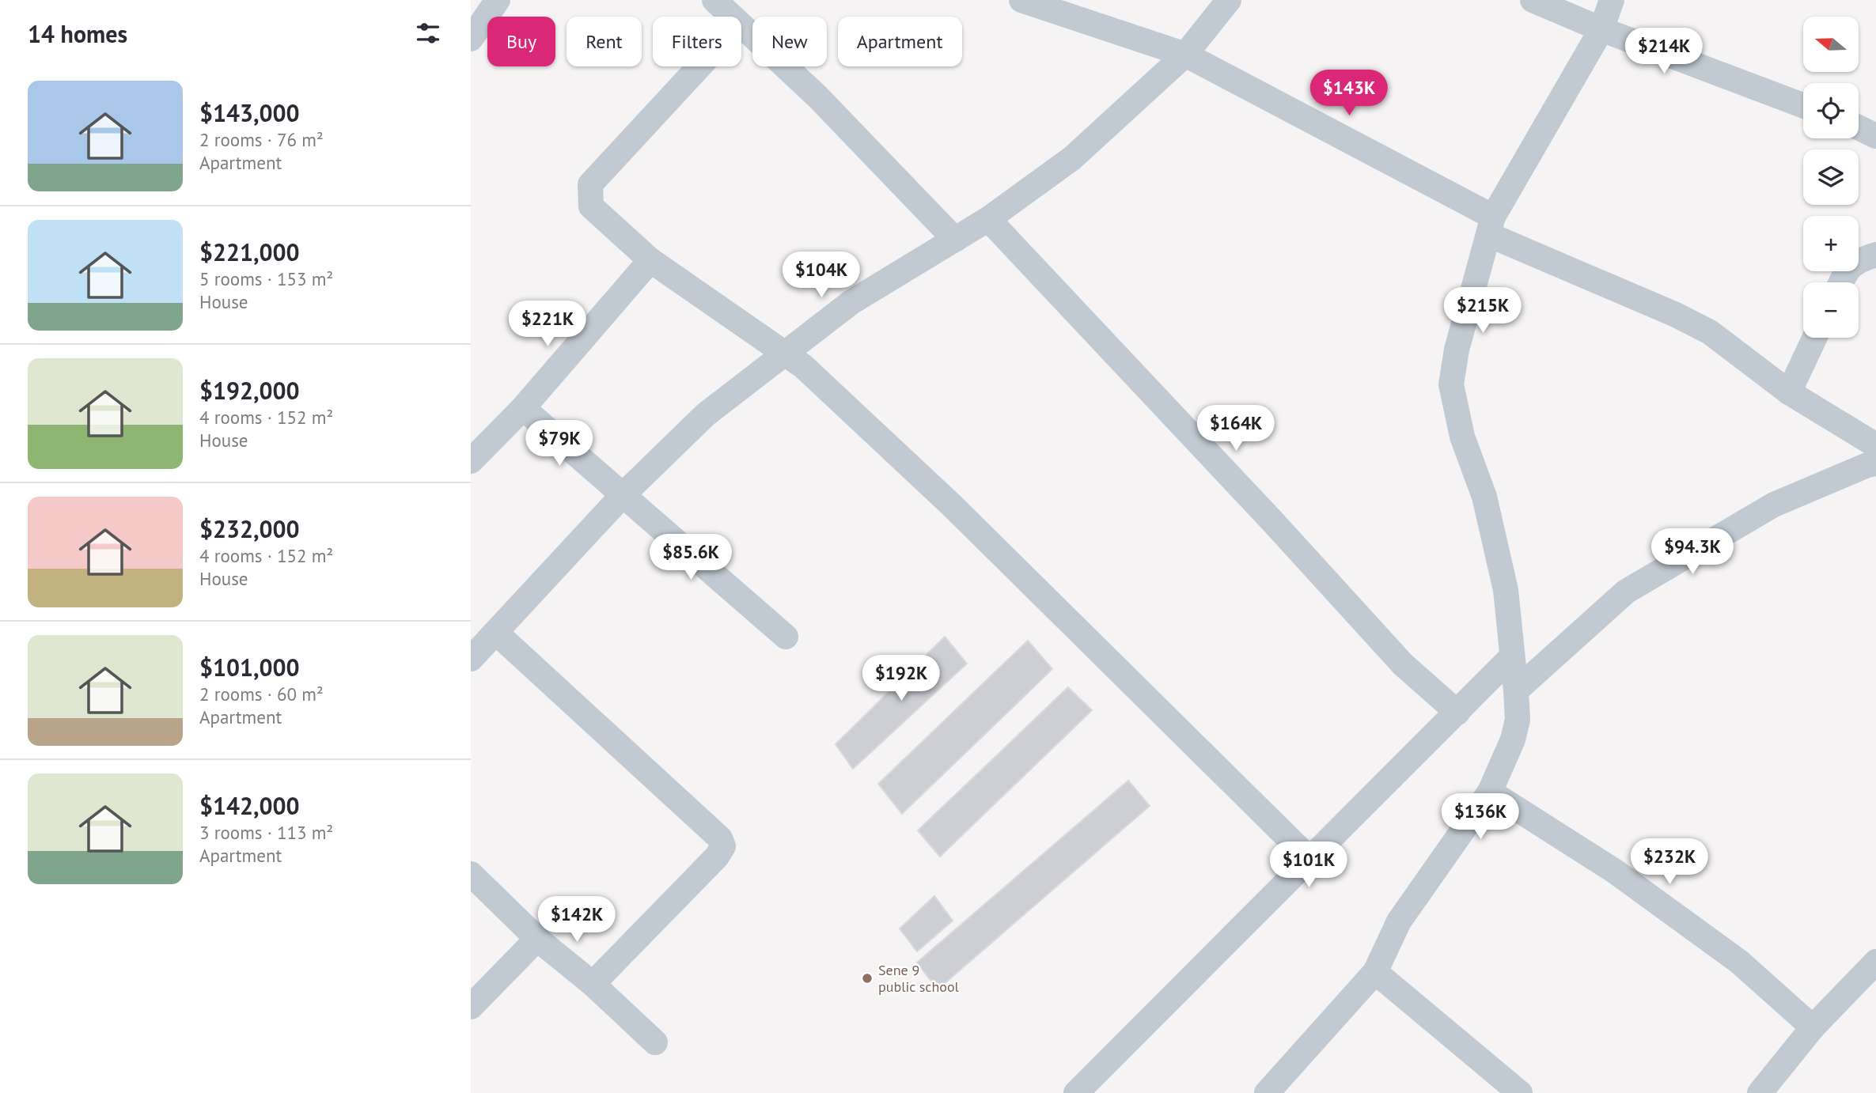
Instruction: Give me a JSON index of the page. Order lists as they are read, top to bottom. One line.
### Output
{"places":["Sene 9 public school"],"north":"left","page":{"heading":"14 homes","map_buttons":["+","−"],"chip":["Buy","Rent","Filters","New","Apartment"],"price":["$214K","$143K","$104K","$215K","$221K","$164K","$79K","$94.3K","$85.6K","$192K","$136K","$232K","$101K","$142K"],"list":[{"name":"$143,000","note":"2 rooms · 76 m² · Apartment"},{"name":"$221,000","note":"5 rooms · 153 m² · House"},{"name":"$192,000","note":"4 rooms · 152 m² · House"},{"name":"$232,000","note":"4 rooms · 152 m² · House"},{"name":"$101,000","note":"2 rooms · 60 m² · Apartment"},{"name":"$142,000","note":"3 rooms · 113 m² · Apartment"}]}}
